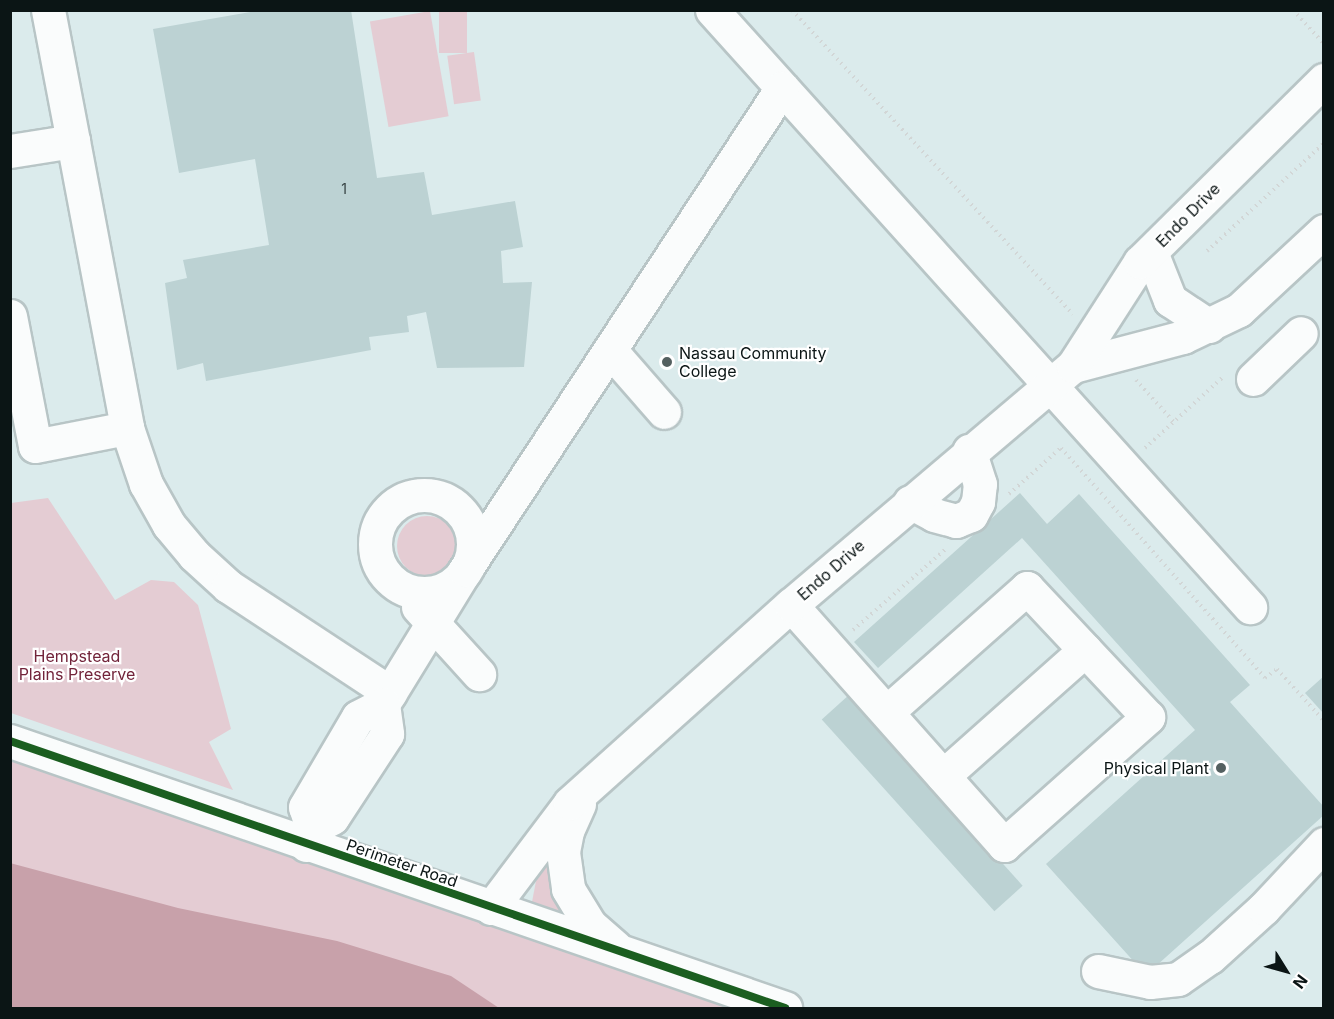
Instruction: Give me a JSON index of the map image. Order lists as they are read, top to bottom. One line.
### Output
{"streets":{"street":["Endo Drive","Perimeter Road"]},"crossings":[["Endo Drive","Perimeter Road"]],"parks":["Hempstead Plains Preserve"],"places":["Nassau Community College","Physical Plant"],"house_numbers":["1"],"north":"bottom right"}
